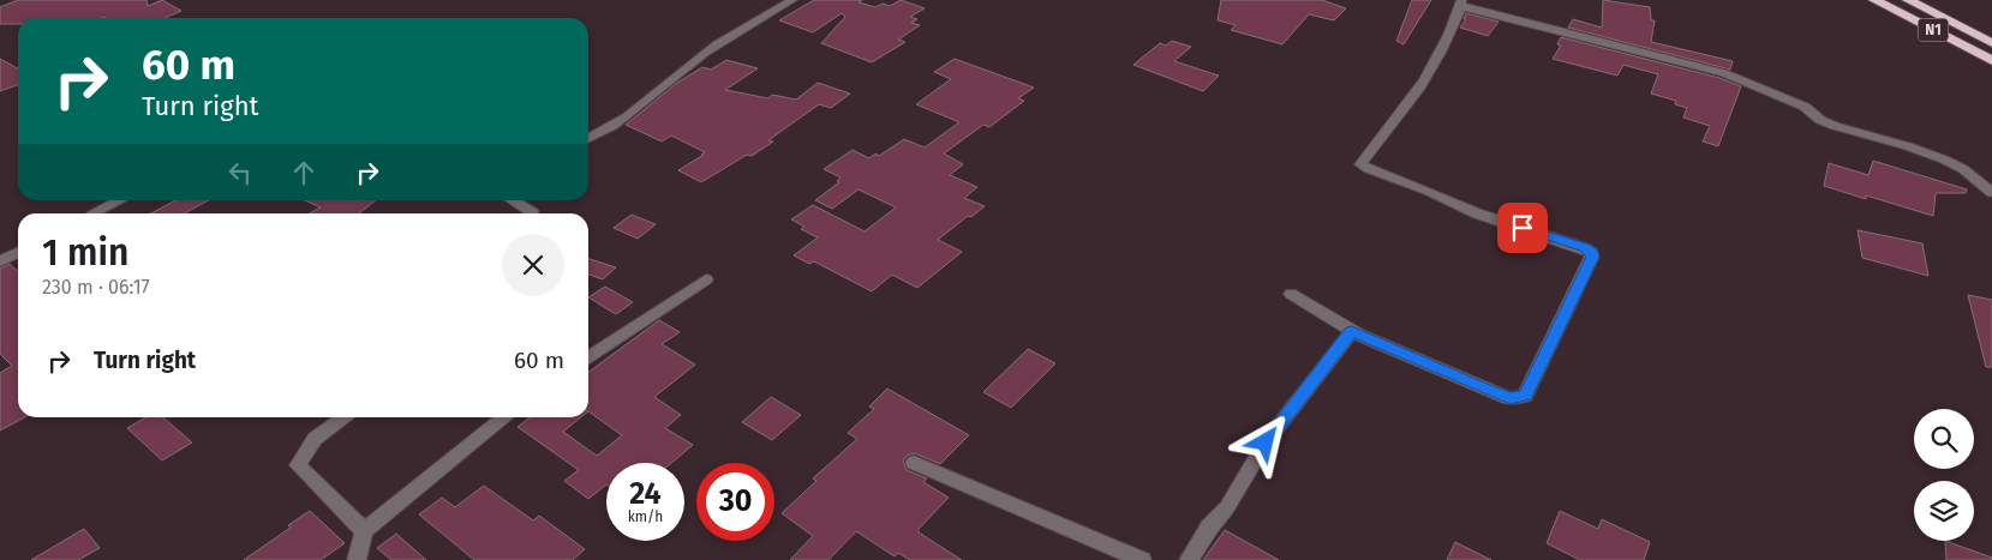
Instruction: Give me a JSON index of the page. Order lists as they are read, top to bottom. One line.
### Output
{"streets":{"highway":["N1"]},"page":{"turn":["60 m","Turn right"],"heading":["1 min","230 m · 06:17"],"list":[{"name":"Turn right","value":"60 m"}],"speed":"24 km/h","limit":"30"}}
